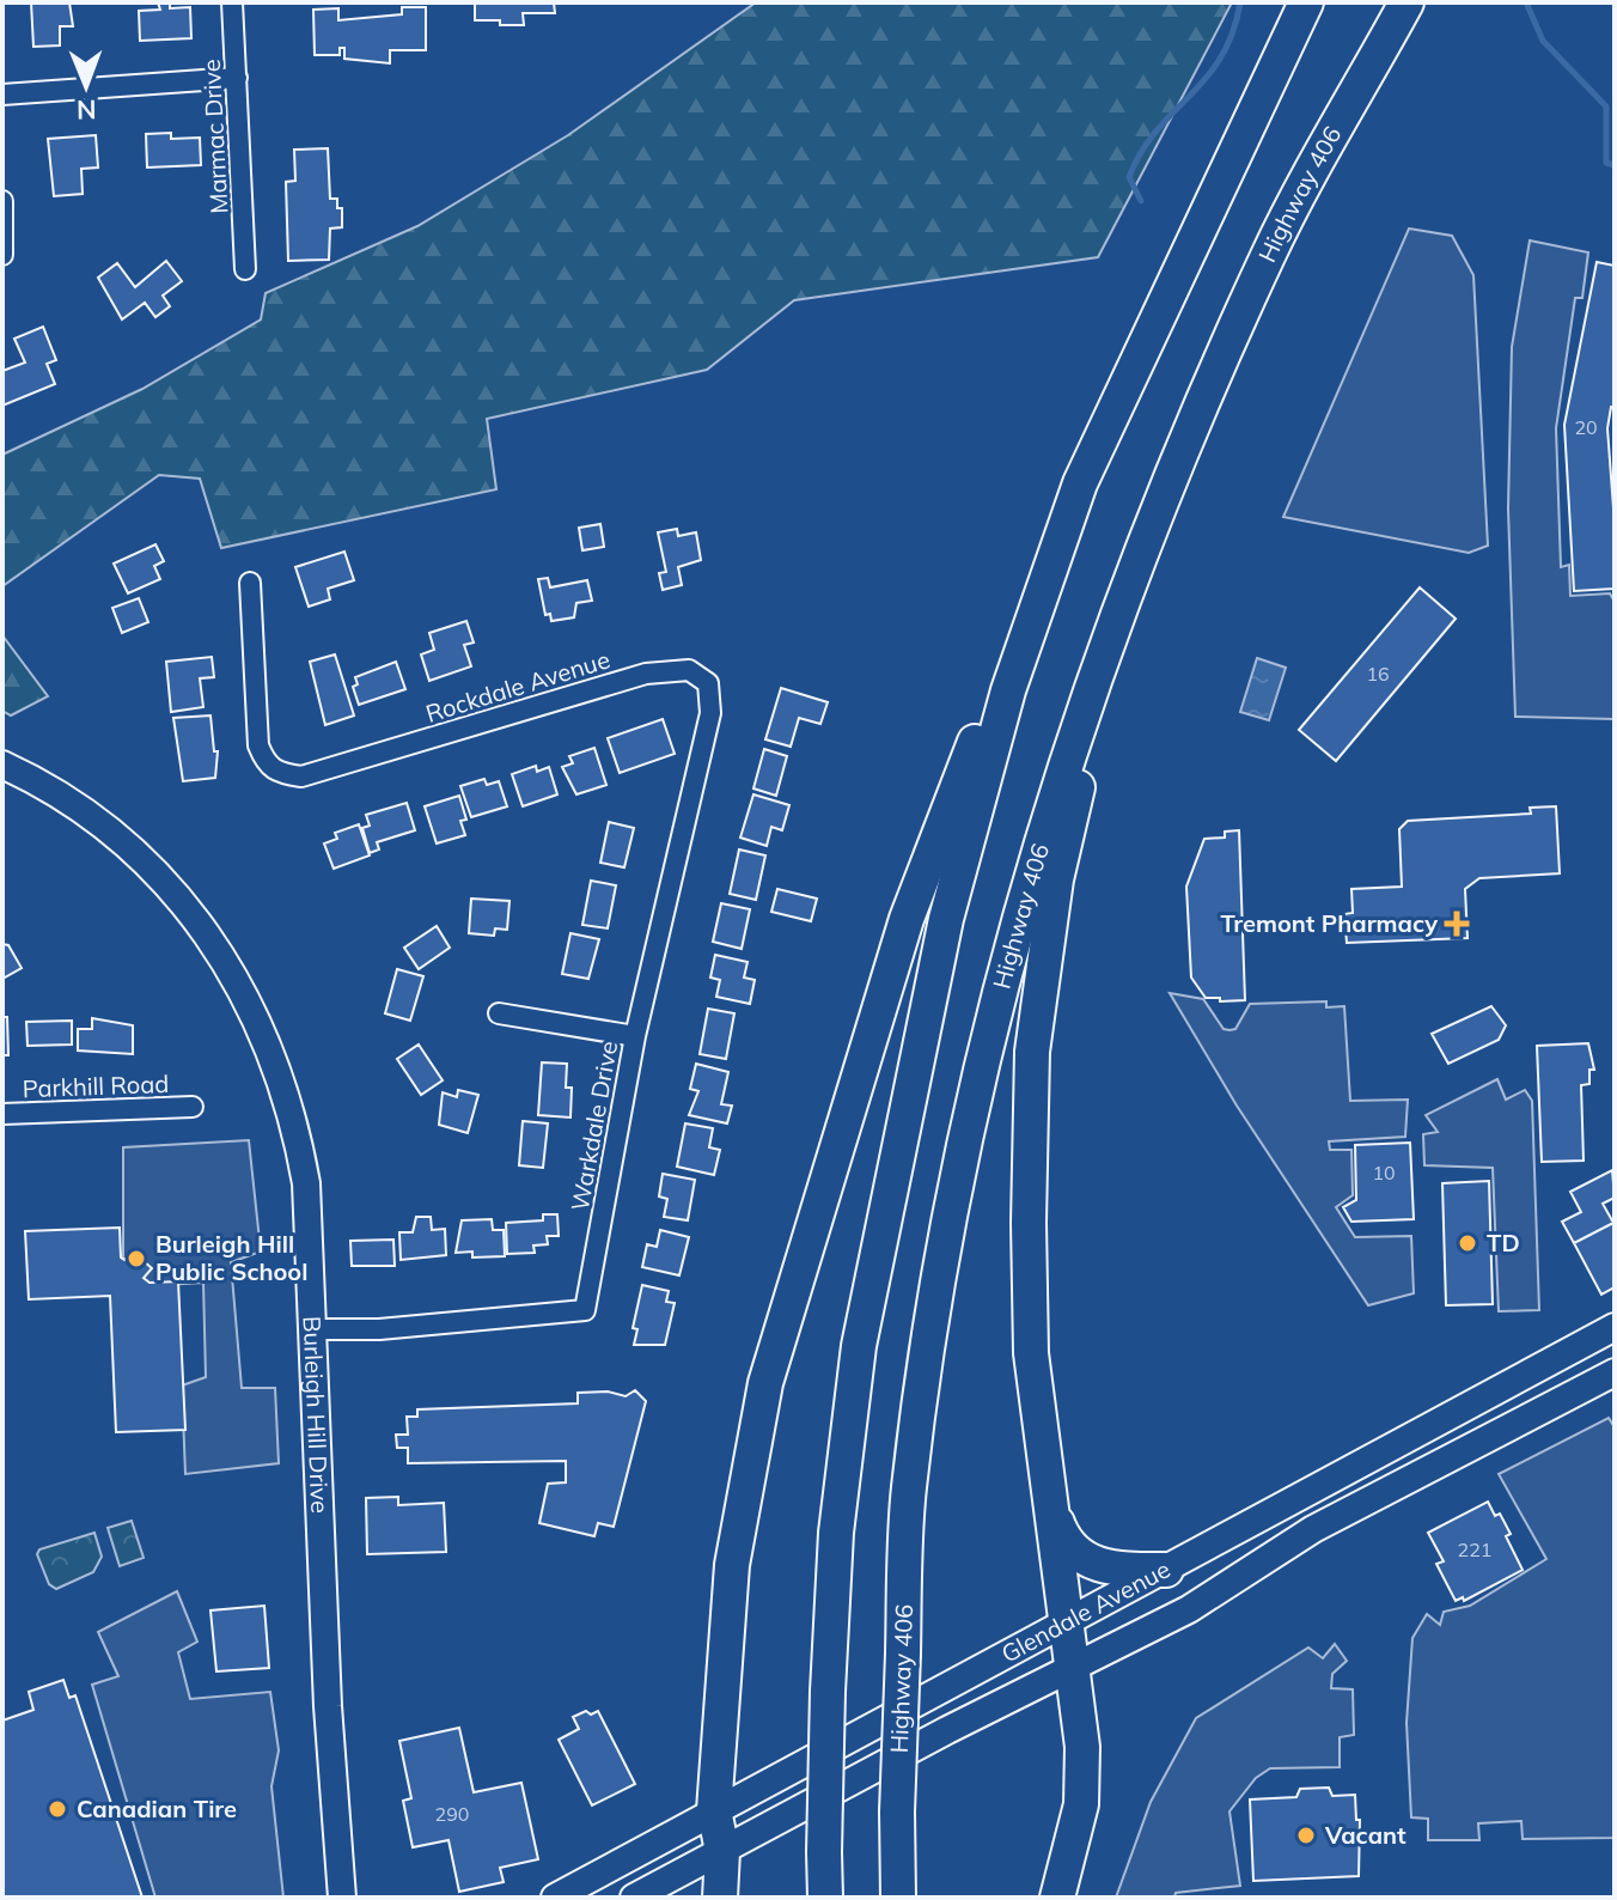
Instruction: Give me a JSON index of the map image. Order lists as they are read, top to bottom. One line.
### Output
{"streets":{"highway":["Highway 406"],"main road":["Burleigh Hill Drive","Glendale Avenue"],"street":["Marmac Drive","Rockdale Avenue","Parkhill Road","Warkdale Drive"]},"crossings":[["Rockdale Avenue","Warkdale Drive"],["Warkdale Drive","Burleigh Hill Drive"]],"places":{"health":["Tremont Pharmacy"],"other":["TD","Burleigh Hill Public School","Canadian Tire","Vacant"]},"house_numbers":["20","16","10","221","290"],"north":"bottom"}
